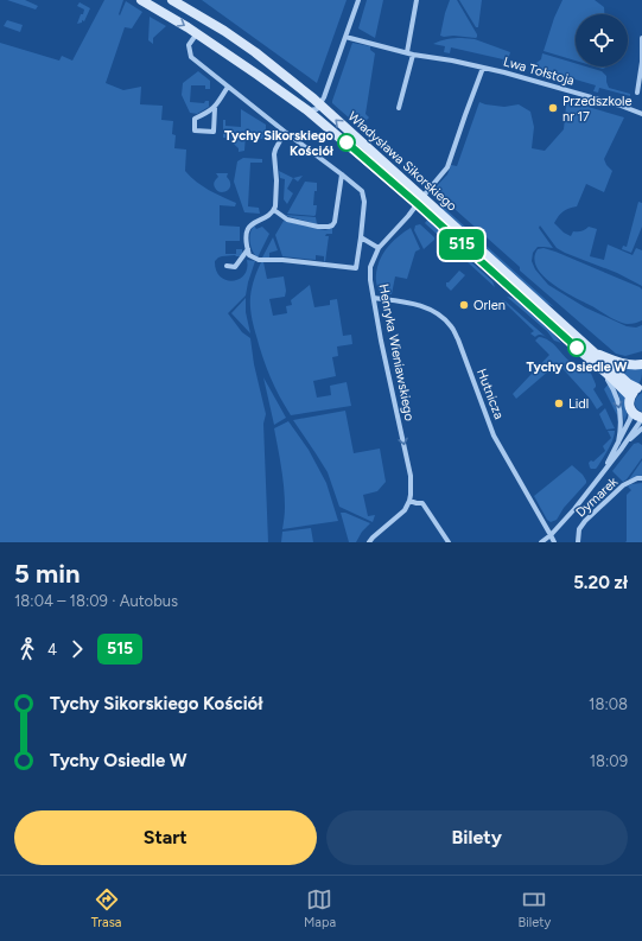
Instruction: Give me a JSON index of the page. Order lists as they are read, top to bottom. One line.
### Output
{"streets":{"street":["Lwa Tołstoja","Władysława Sikorskiego","Henryka Wieniawskiego","Hutnicza","Dymarek"]},"crossings":[["Lwa Tołstoja","Władysława Sikorskiego"],["Lwa Tołstoja","Henryka Wieniawskiego"],["Władysława Sikorskiego","Henryka Wieniawskiego"],["Henryka Wieniawskiego","Hutnicza"]],"one_way":["Henryka Wieniawskiego"],"places":["Przedszkole nr 17","Tychy Sikorskiego Kościół","Orlen","Tychy Osiedle W","Lidl"],"lines":["bus line 515"],"page":{"on_map":"515","heading":["5 min","18:04 – 18:09 · Autobus","5.20 zł"],"legs":["4","515"],"list":[{"name":"Tychy Sikorskiego Kościół","value":"18:08"},{"name":"Tychy Osiedle W","value":"18:09"}],"buttons":["Start","Bilety"],"tabs":["Trasa","Mapa","Bilety"]}}
